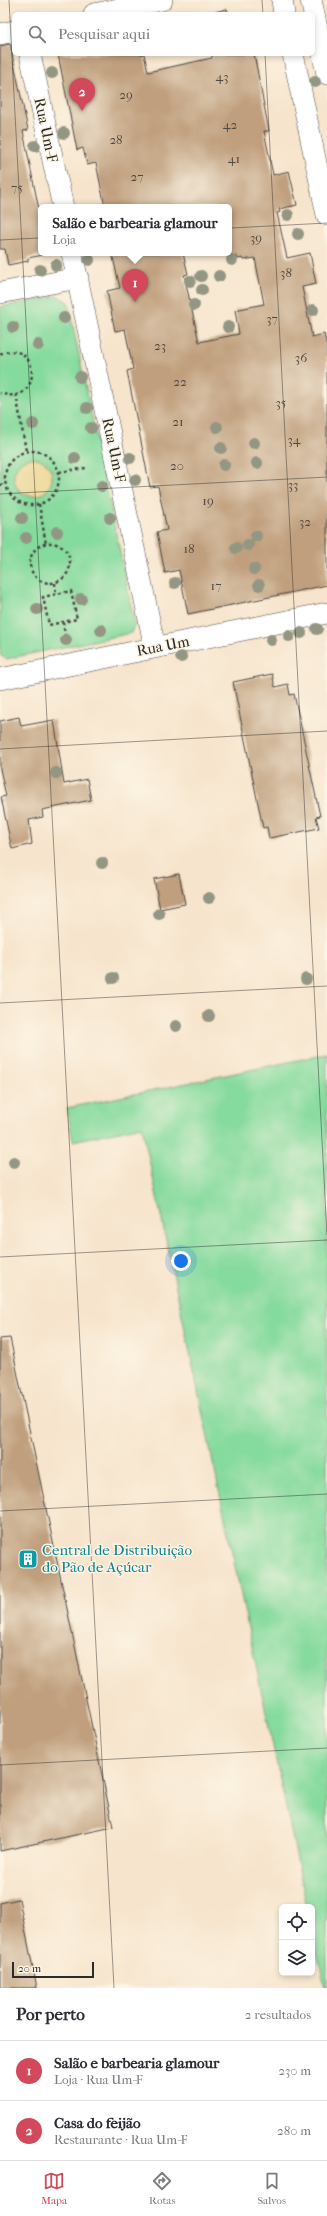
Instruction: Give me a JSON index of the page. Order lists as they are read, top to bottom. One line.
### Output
{"streets":{"street":["Rua Um-F","Rua Um"]},"crossings":[["Rua Um-F","Rua Um"]],"places":{"building":["Central de Distribuição do Pão de Açúcar"]},"house_numbers":["43","29","42","28","41","27","75","39","38","37","23","36","22","35","21","34","20","33","19","32","18","17"],"scale_bar":"20 m","page":{"search":"Pesquisar aqui","pins":["2","1"],"popup":["Salão e barbearia glamour","Loja"],"scale":"20 m","heading":["Por perto","2 resultados"],"list":[{"mark":"1","name":"Salão e barbearia glamour","note":"Loja · Rua Um-F","value":"230 m"},{"mark":"2","name":"Casa do feijão","note":"Restaurante · Rua Um-F","value":"280 m"}],"nav":["Mapa","Rotas","Salvos"]}}
